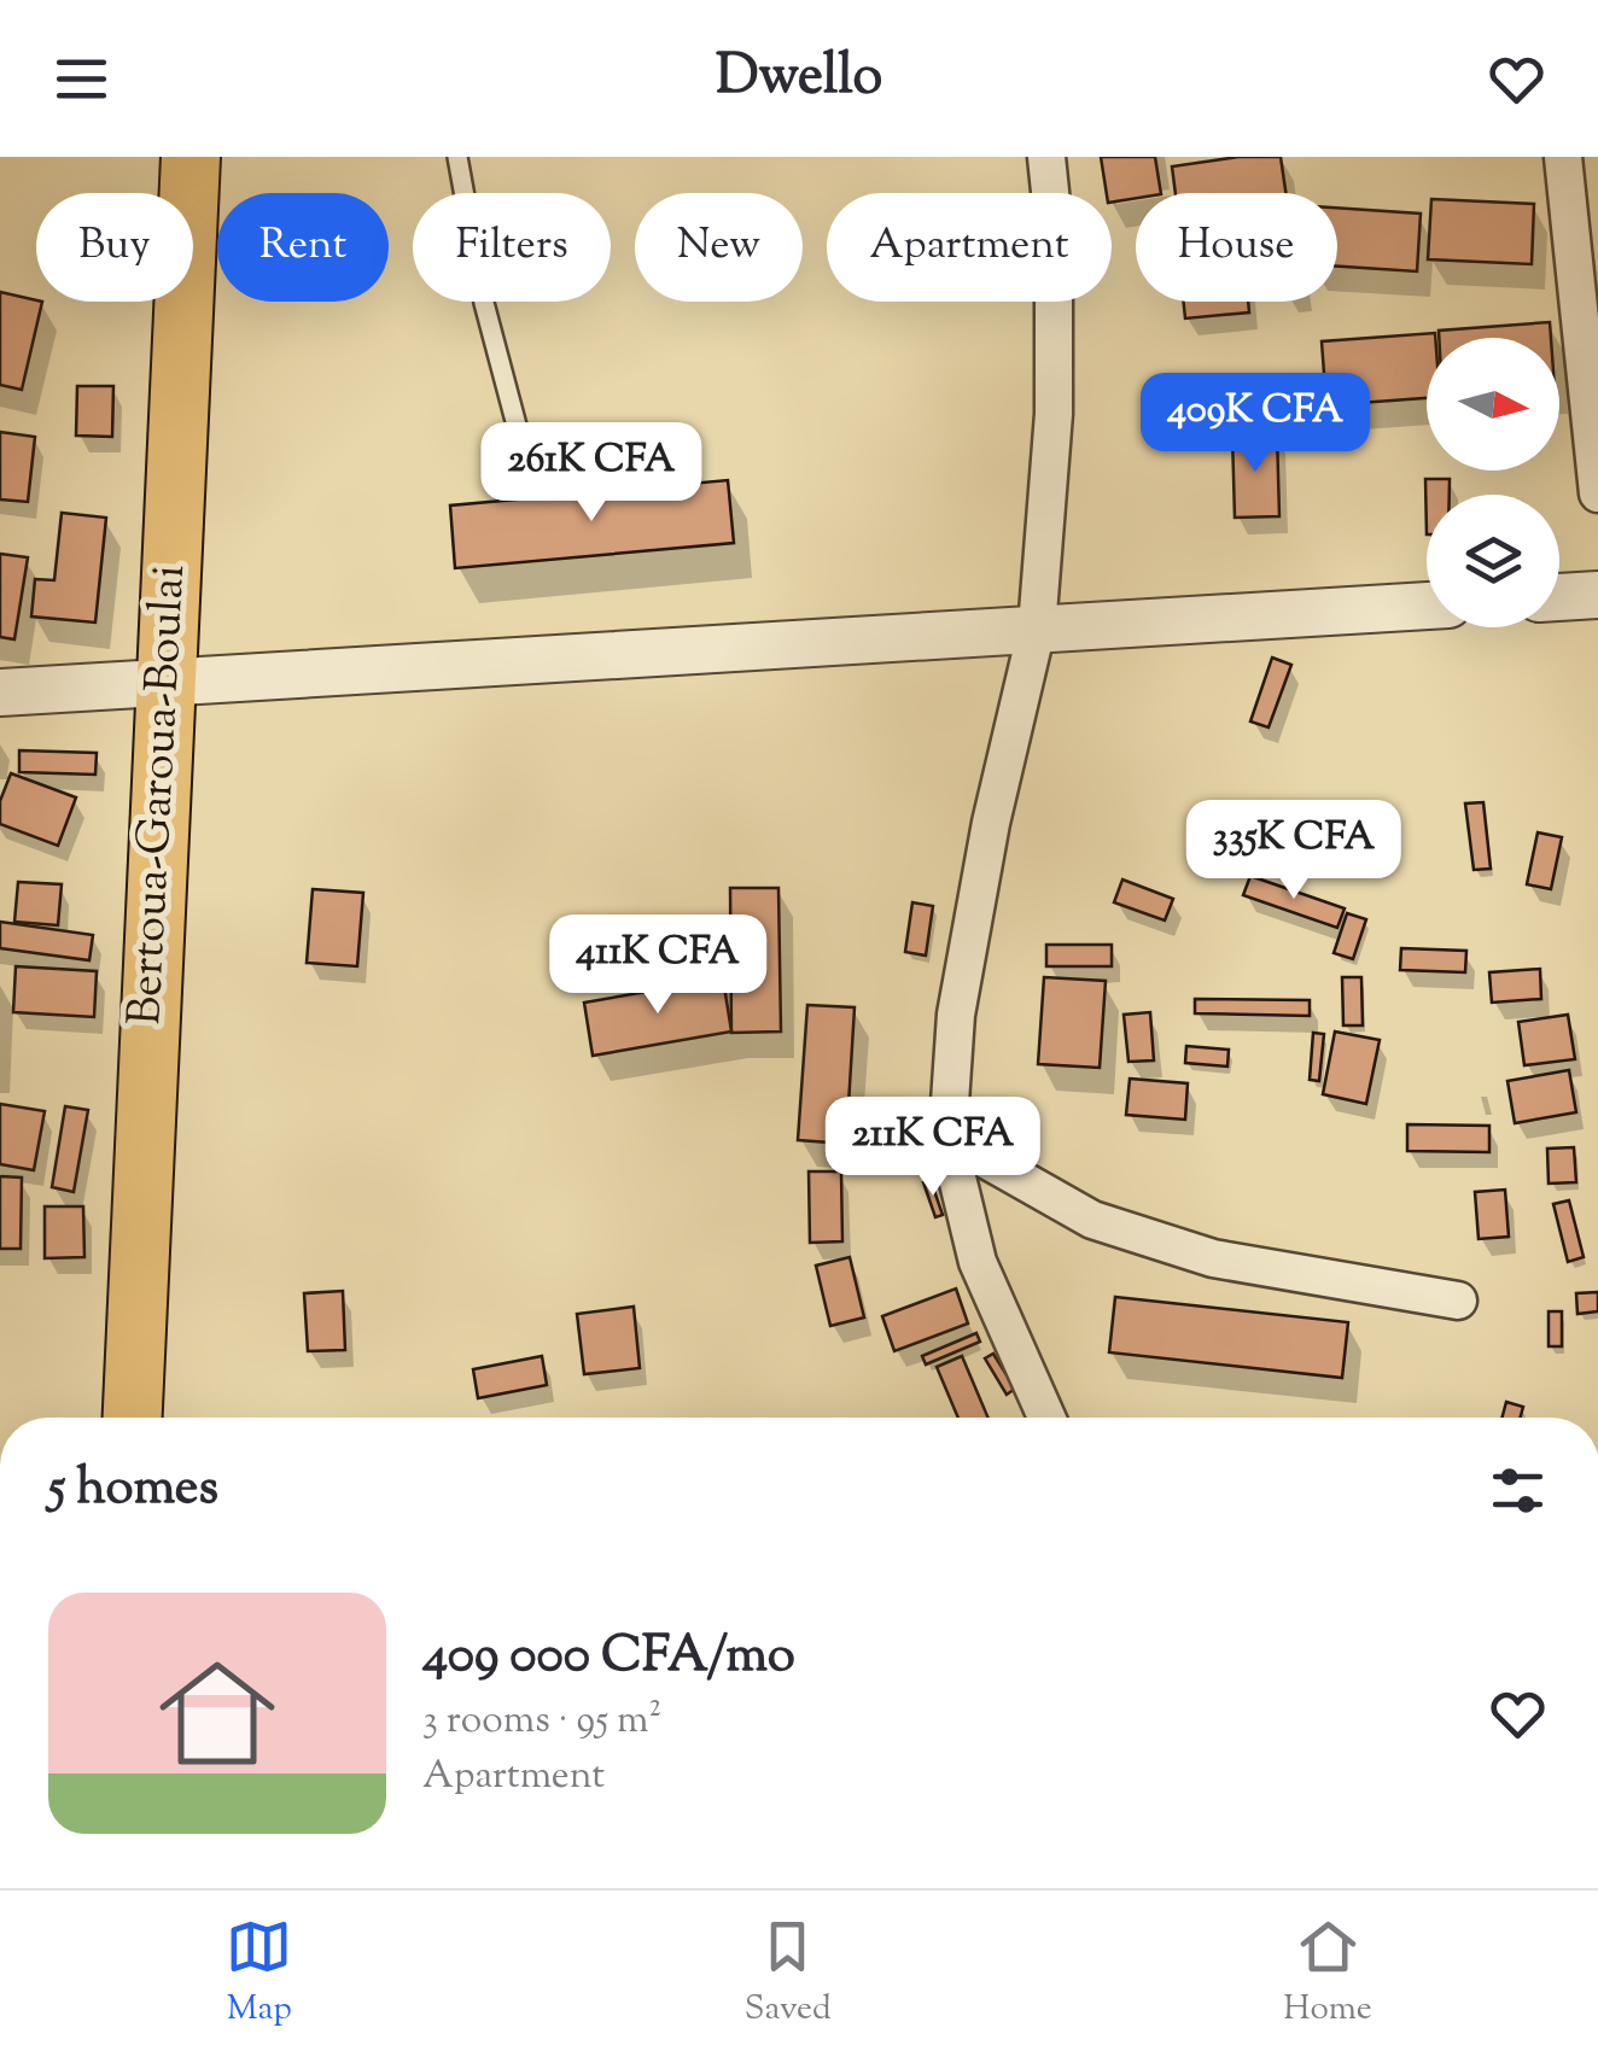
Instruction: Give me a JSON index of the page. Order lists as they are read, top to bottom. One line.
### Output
{"streets":{"highway":["Bertoua-Garoua-Boulai"]},"north":"right","page":{"header":"Dwello","chip":["Buy","Rent","Filters","New","Apartment","House"],"price":["409K CFA","261K CFA","335K CFA","411K CFA","211K CFA"],"heading":"5 homes","list":[{"name":"409 000 CFA/mo","note":"3 rooms · 95 m² · Apartment"}],"tabs":["Map","Saved","Home"]}}
